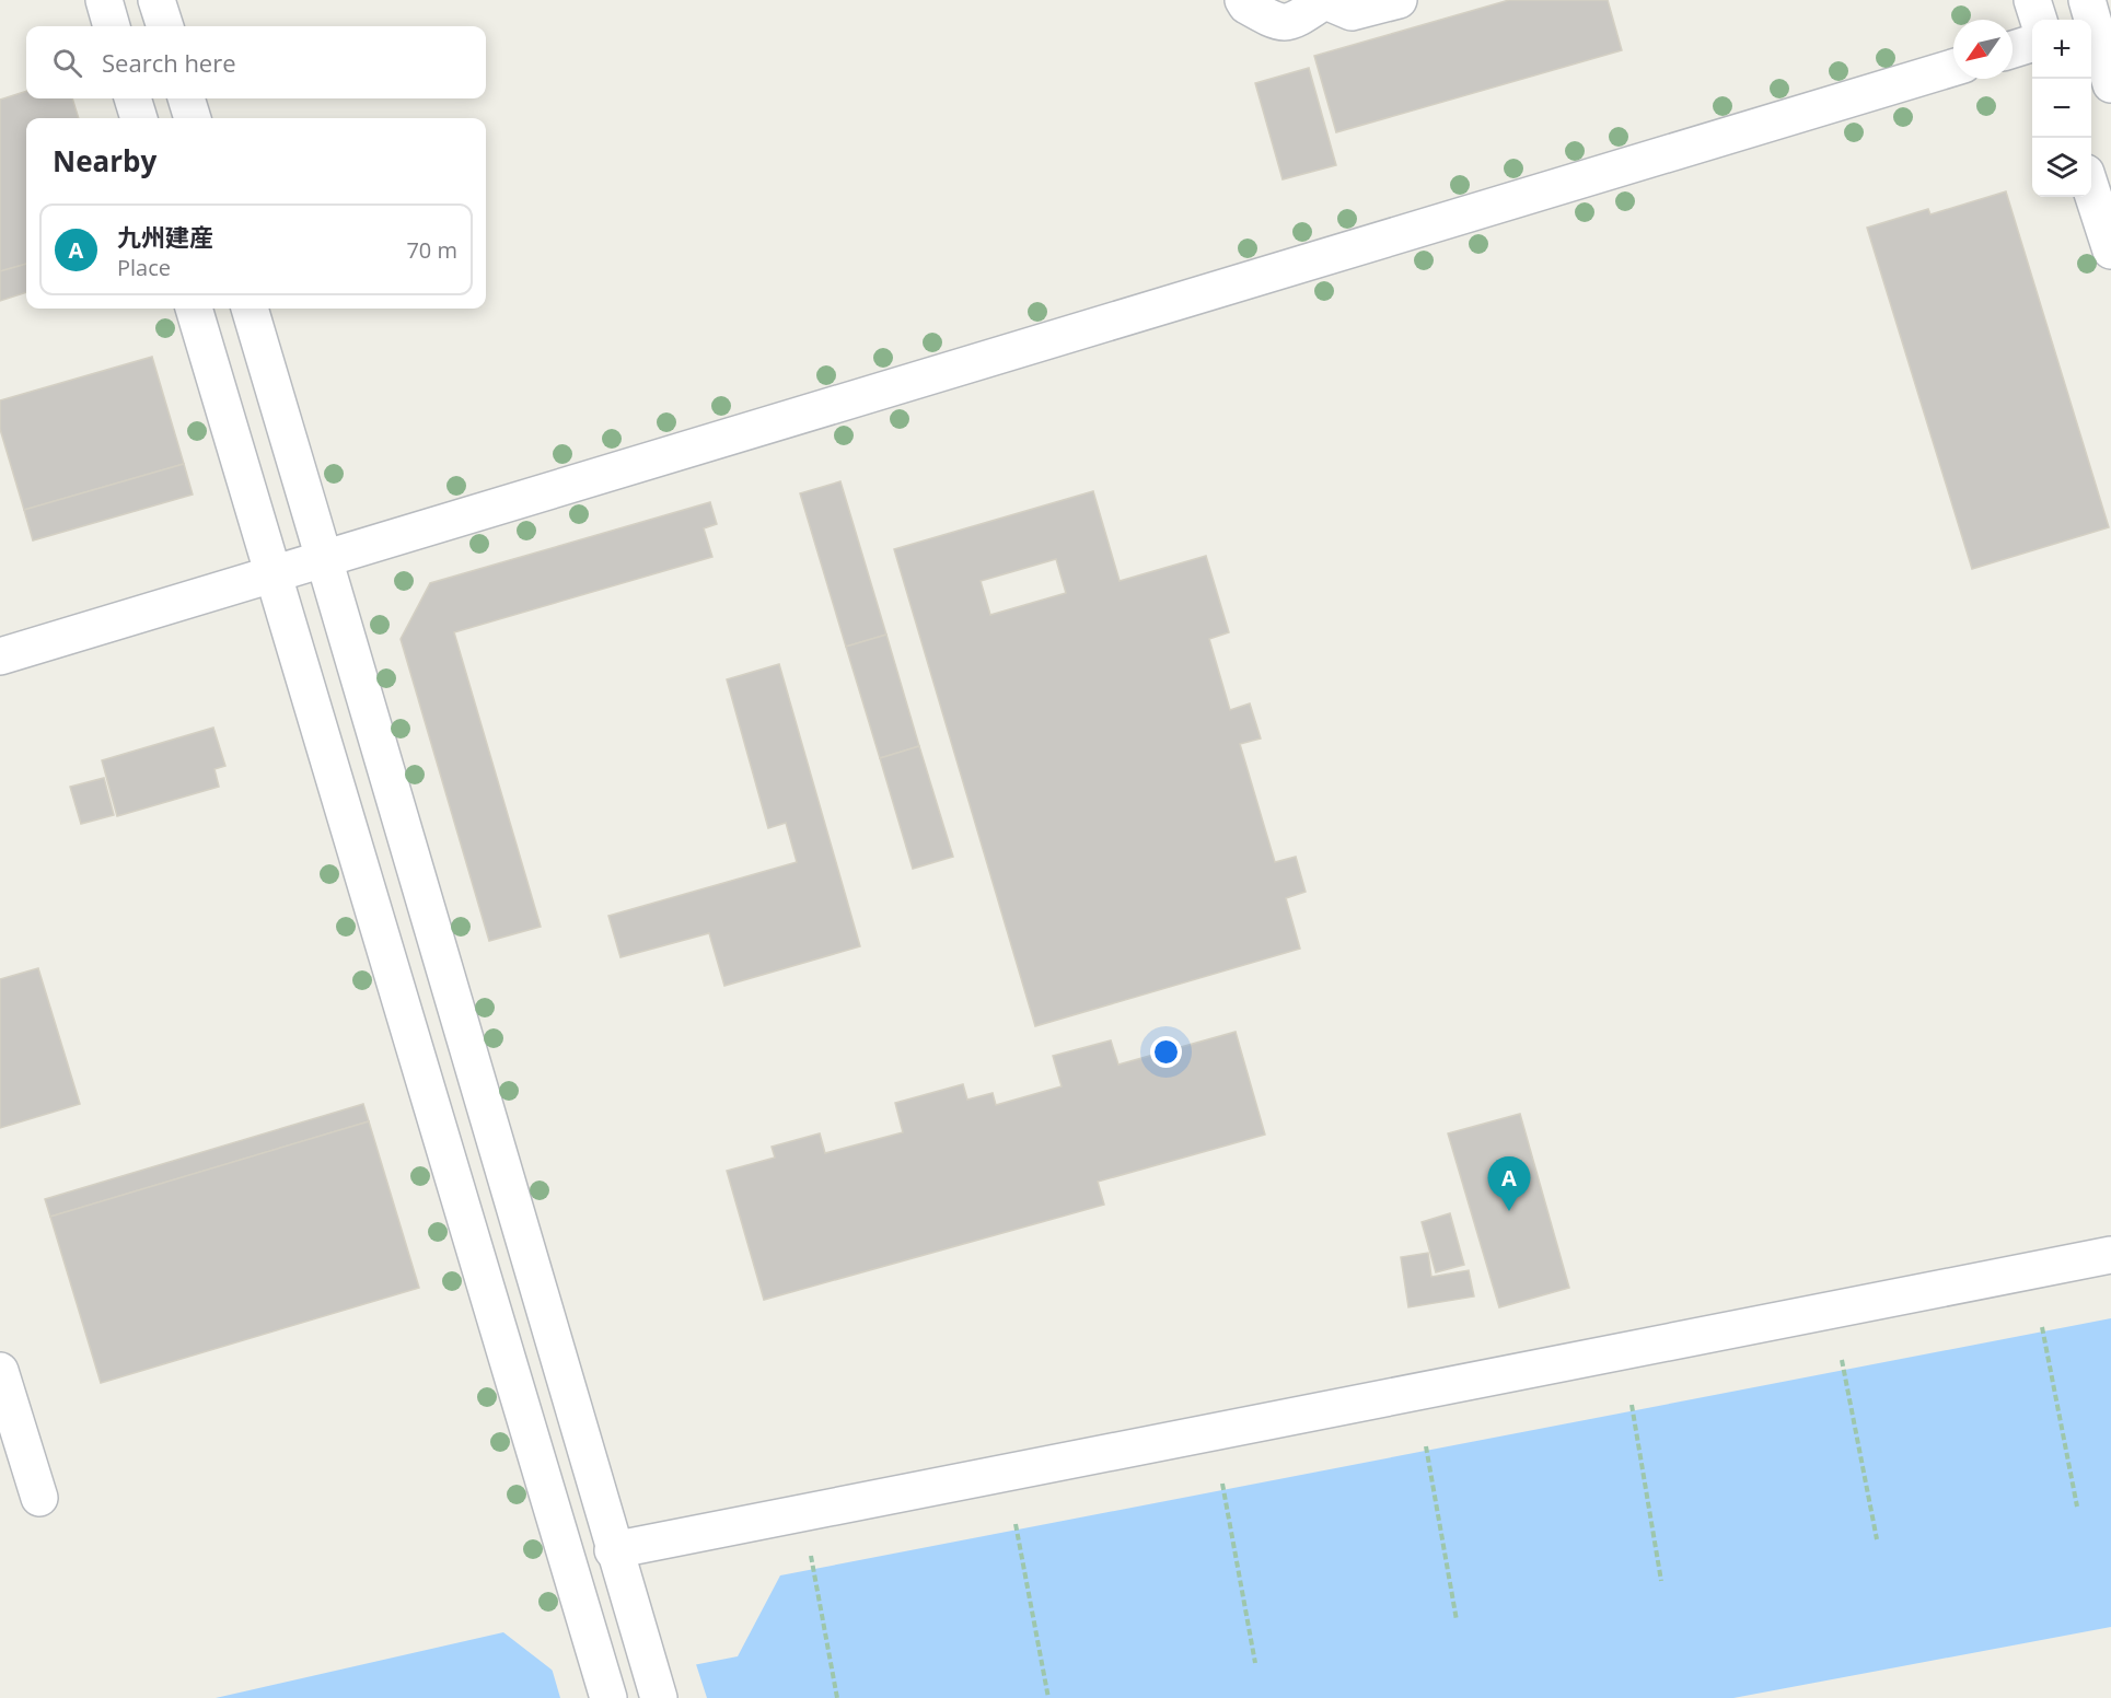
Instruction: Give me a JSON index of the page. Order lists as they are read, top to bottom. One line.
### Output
{"north":"bottom left","page":{"map_buttons":["+","−"],"search":"Search here","heading":"Nearby","list":[{"mark":"A","name":"九州建産","note":"Place","value":"70 m"}],"pins":"A"}}
